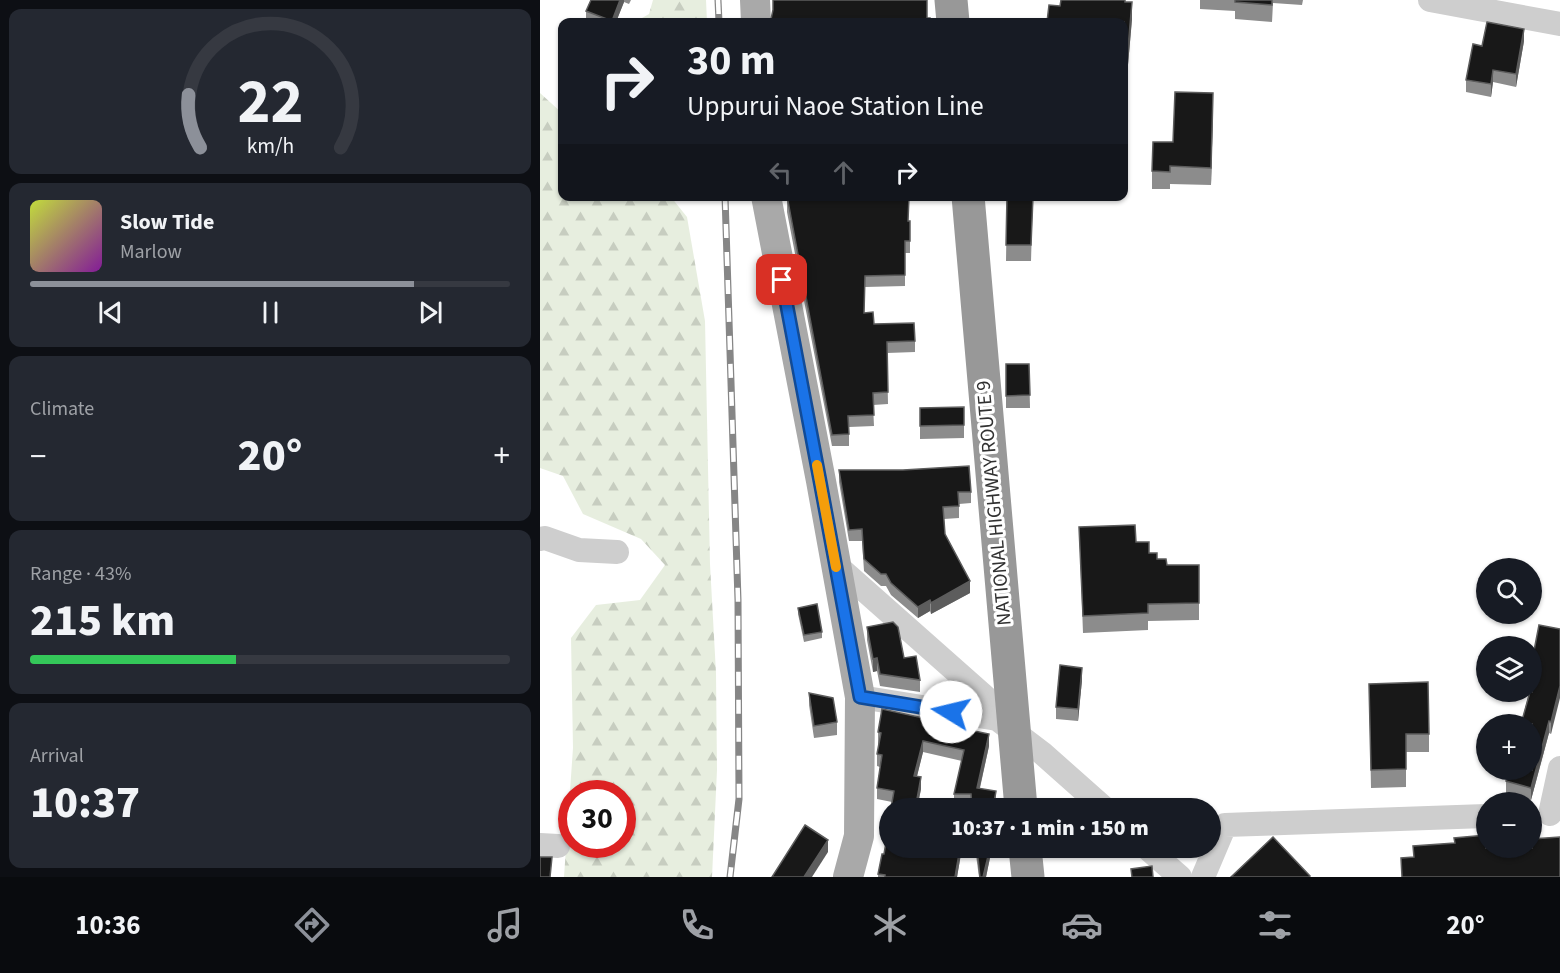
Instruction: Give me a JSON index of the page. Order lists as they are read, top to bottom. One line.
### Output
{"streets":{"highway":["NATIONAL HIGHWAY ROUTE 9"]},"page":{"turn":["30 m","Uppurui Naoe Station Line"],"song":["Slow Tide","Marlow"],"tile":["Climate",["Range · 43%","215 km"],["Arrival","10:37"]],"heat":["−","20°","+"],"map_buttons":["+","−"],"limit":"30","trip":"10:37 · 1 min · 150 m","tabs":["10:36","20°"],"gauge":["22","km/h"]}}
